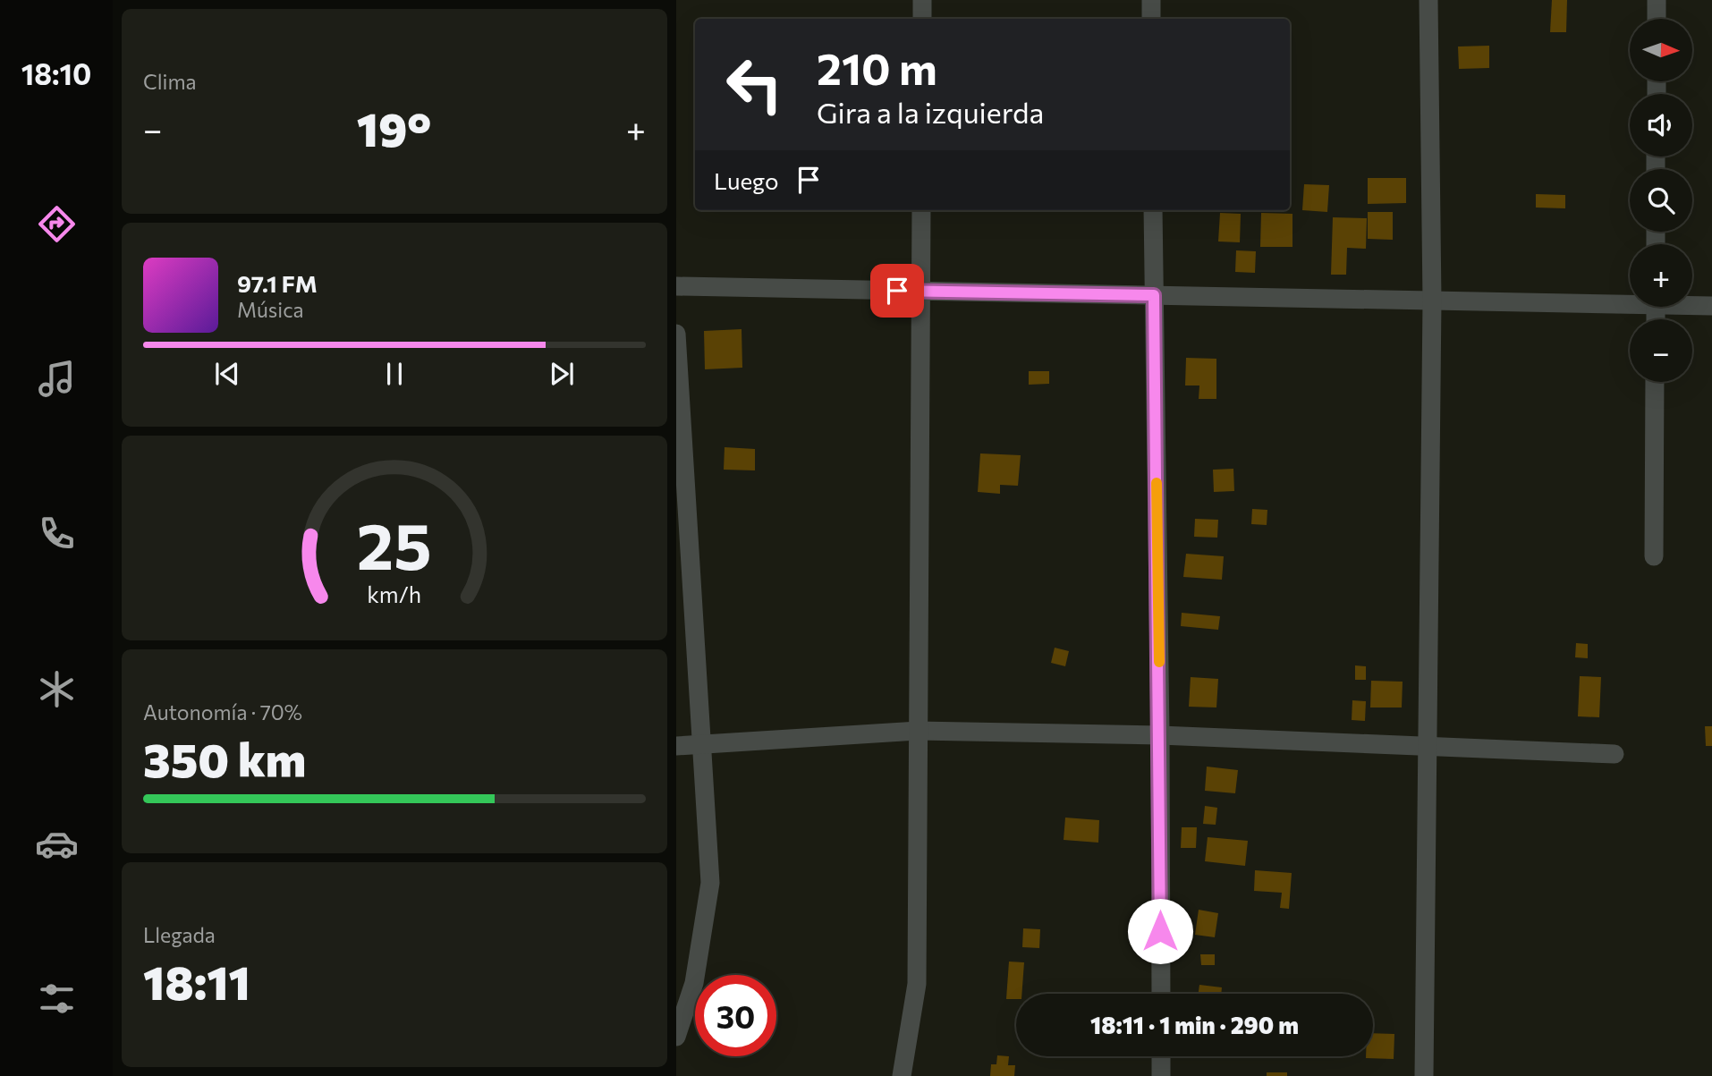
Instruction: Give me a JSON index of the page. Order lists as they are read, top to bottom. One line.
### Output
{"north":"right","page":{"tabs":"18:10","tile":["Clima",["Autonomía · 70%","350 km"],["Llegada","18:11"]],"map_buttons":["+","−"],"turn":["210 m","Gira a la izquierda"],"heat":["−","19°","+"],"then":"Luego","song":["97.1 FM","Música"],"limit":"30","trip":"18:11 · 1 min · 290 m","gauge":["25","km/h"]}}
